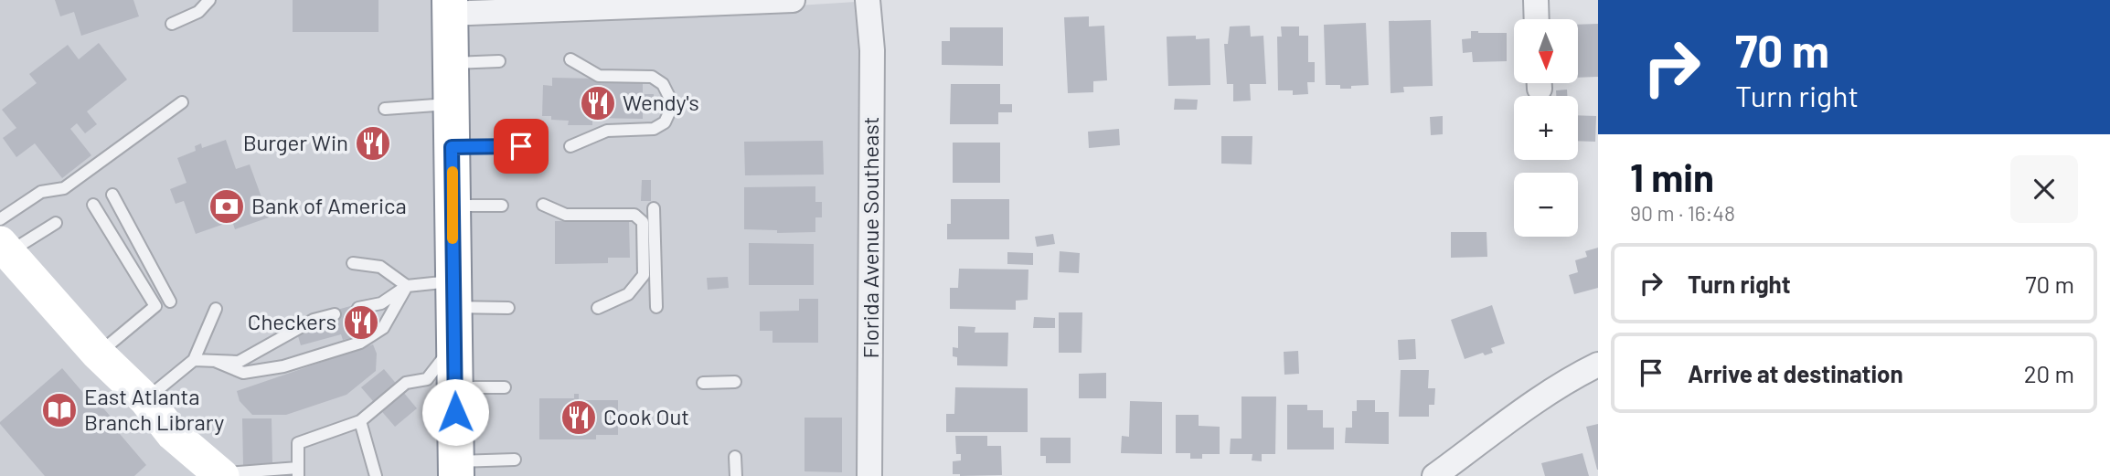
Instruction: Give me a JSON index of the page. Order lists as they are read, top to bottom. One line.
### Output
{"streets":{"street":["Florida Avenue Southeast"]},"places":{"restaurant":["Wendy's","Burger Win","Checkers","Cook Out"],"bank":["Bank of America"],"library":["East Atlanta Branch Library"]},"north":"bottom","page":{"turn":["70 m","Turn right"],"map_buttons":["+","−"],"heading":["1 min","90 m · 16:48"],"list":[{"name":"Turn right","value":"70 m"},{"name":"Arrive at destination","value":"20 m"}]}}
